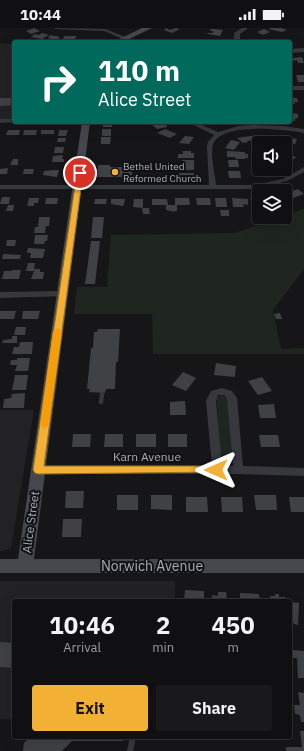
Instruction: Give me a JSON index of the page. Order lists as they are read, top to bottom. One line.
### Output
{"streets":{"street":["Karn Avenue","Alice Street","Norwich Avenue"]},"crossings":[["Karn Avenue","Alice Street"],["Alice Street","Norwich Avenue"]],"places":["Bethel United Reformed Church"],"page":{"status":"10:44","turn":["110 m","Alice Street"],"eta":["10:46","Arrival","2","min","450","m"],"buttons":["Exit","Share"]}}
